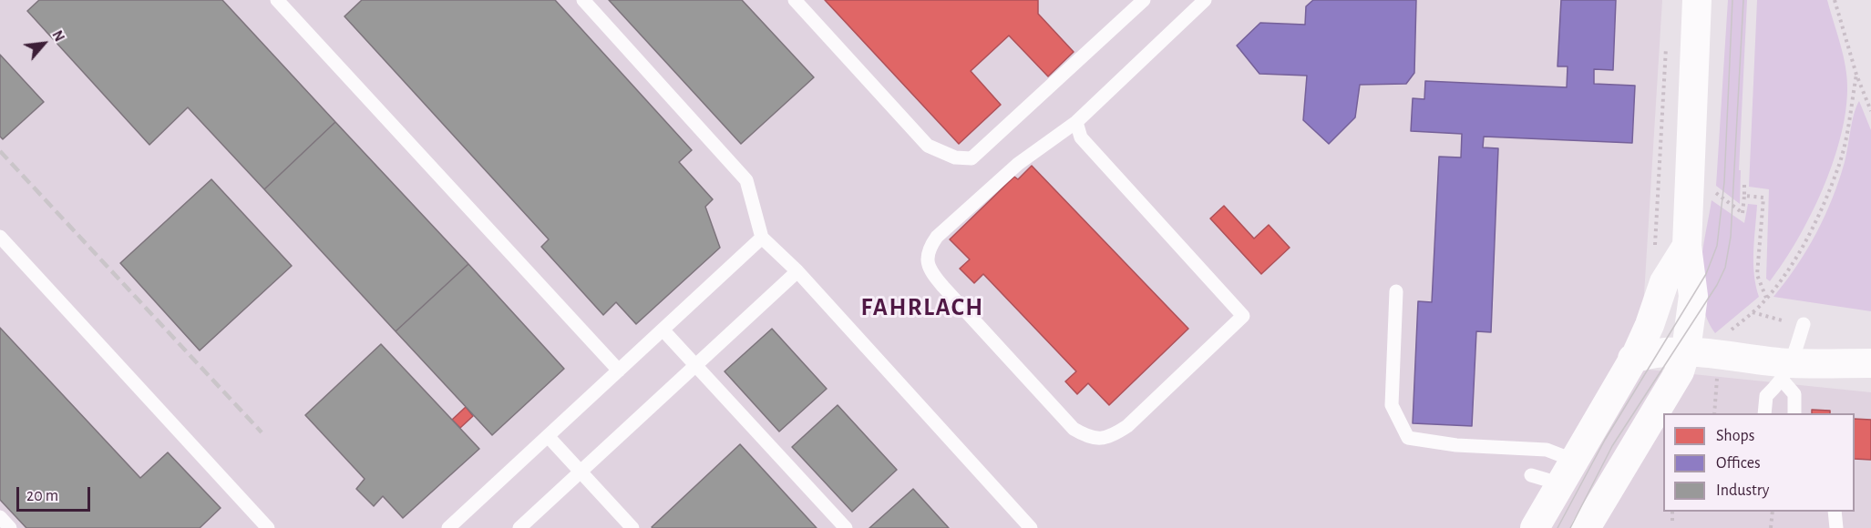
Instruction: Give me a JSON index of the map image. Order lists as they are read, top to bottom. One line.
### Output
{"districts":["FAHRLACH"],"legend":["Shops","Offices","Industry"],"scale_bar":"20 m","north":"top right"}
